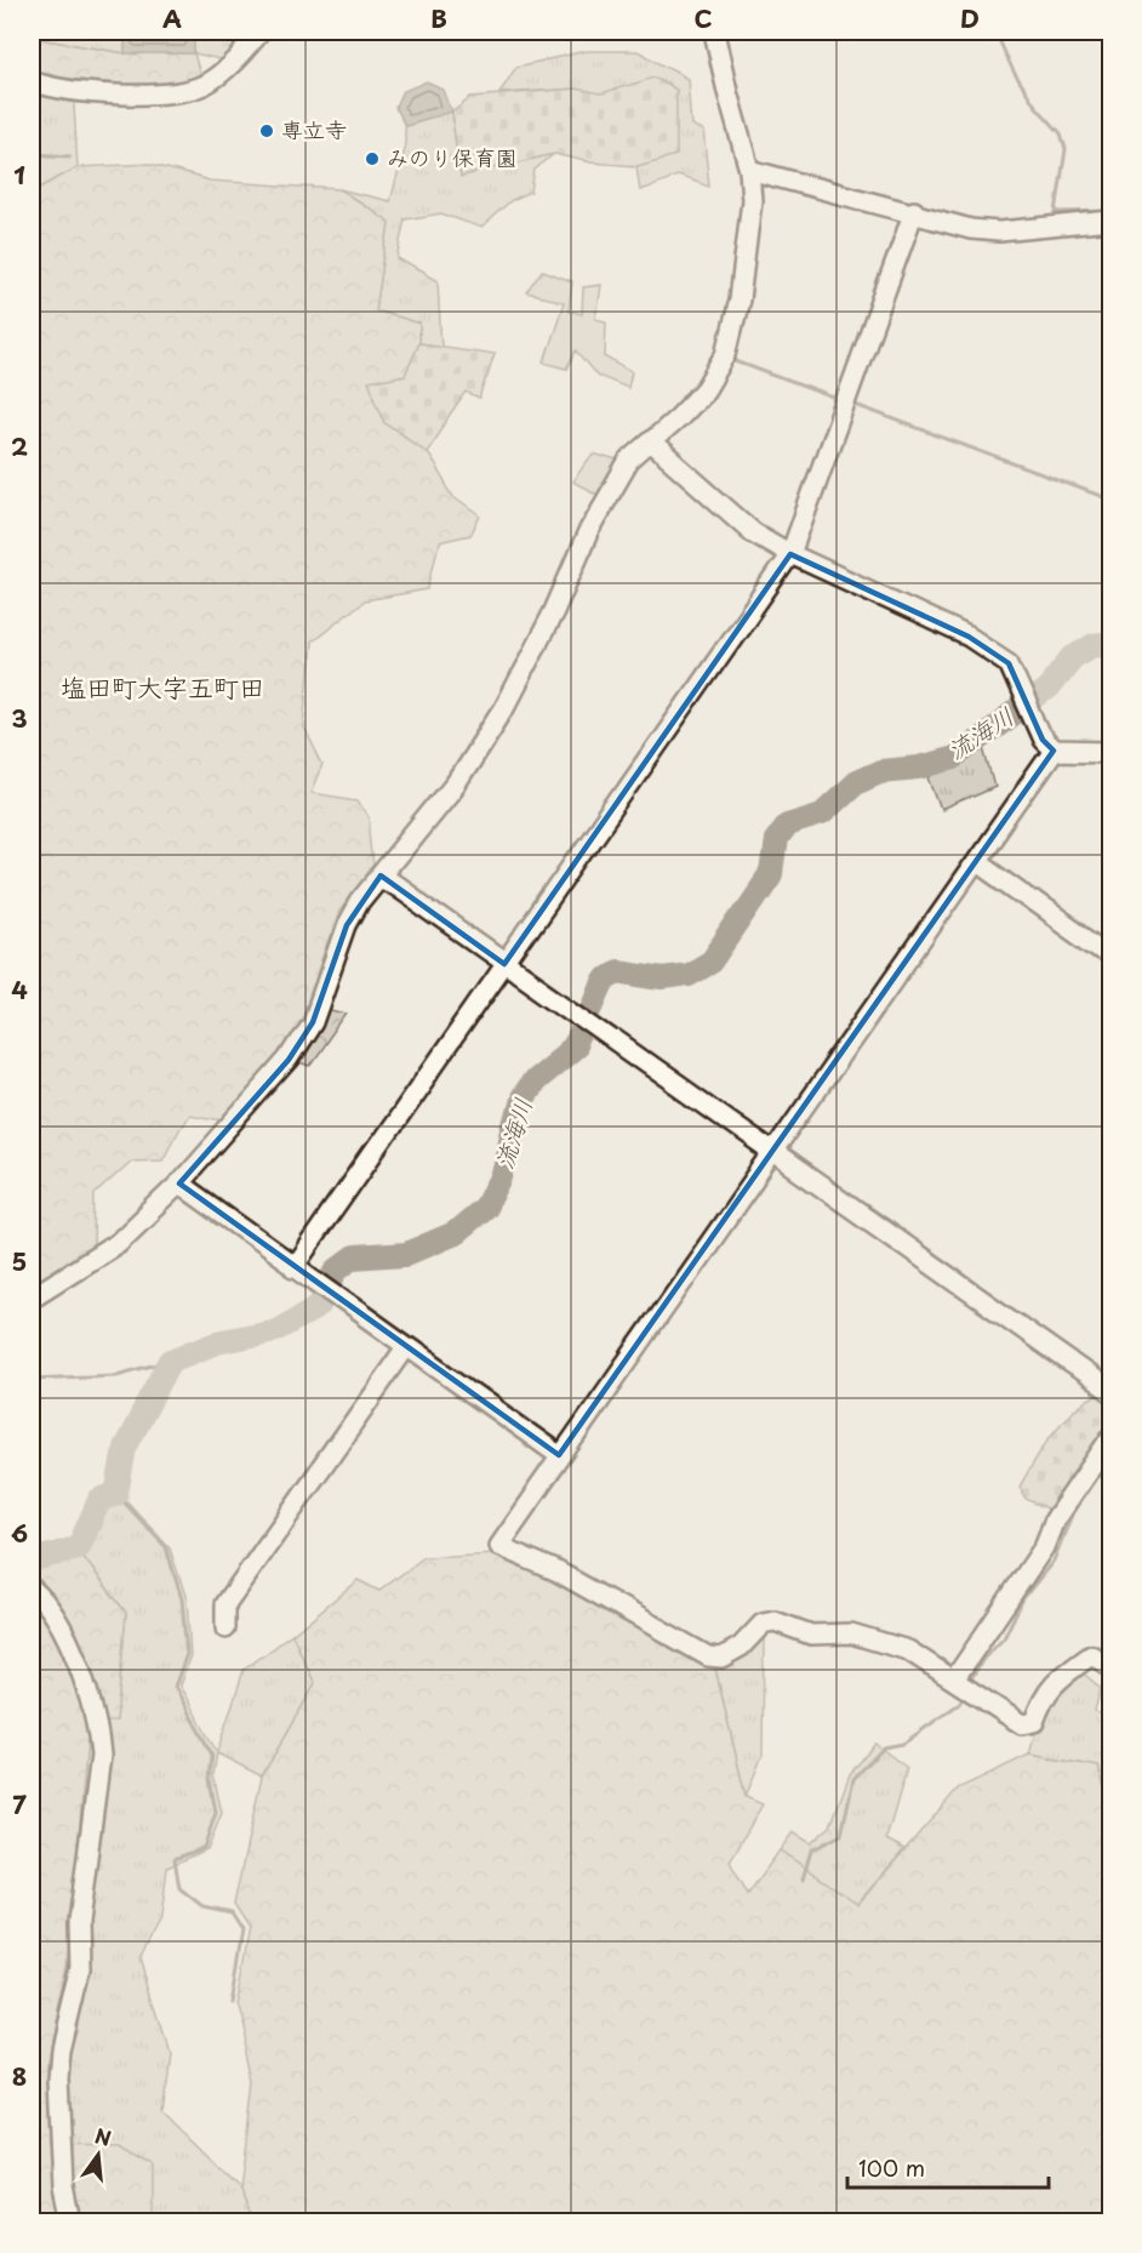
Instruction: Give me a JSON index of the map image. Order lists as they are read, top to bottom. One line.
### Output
{"districts":["塩田町大字五町田"],"water":["流海川"],"places":["専立寺","みのり保育園"],"scale_bar":"100 m","north":"top","grid":{"columns":["A","B","C","D"],"rows":["1","2","3","4","5","6","7","8"]}}
